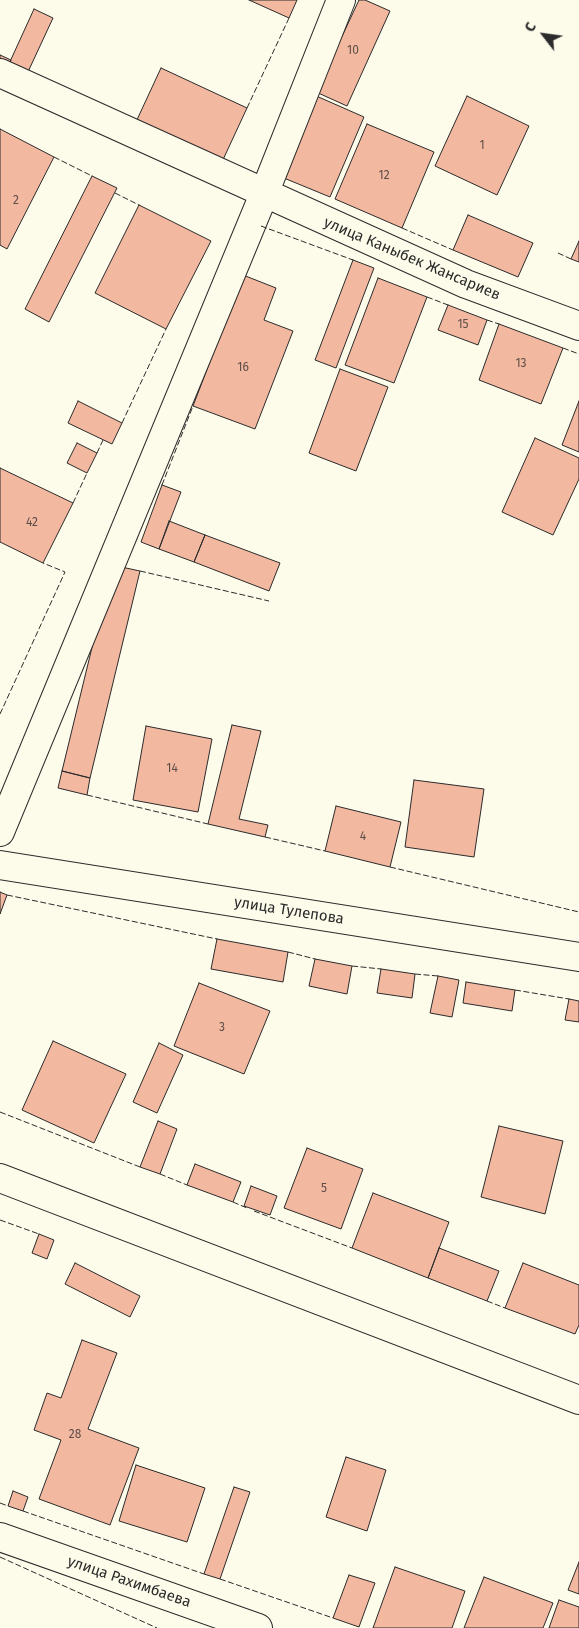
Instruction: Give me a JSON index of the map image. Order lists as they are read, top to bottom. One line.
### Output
{"streets":{"street":["улица Каныбек Жансариев","улица Тулепова","улица Рахимбаева"]},"house_numbers":["10","1","12","2","15","13","16","42","14","4","3","5","28"],"north":"top left"}
